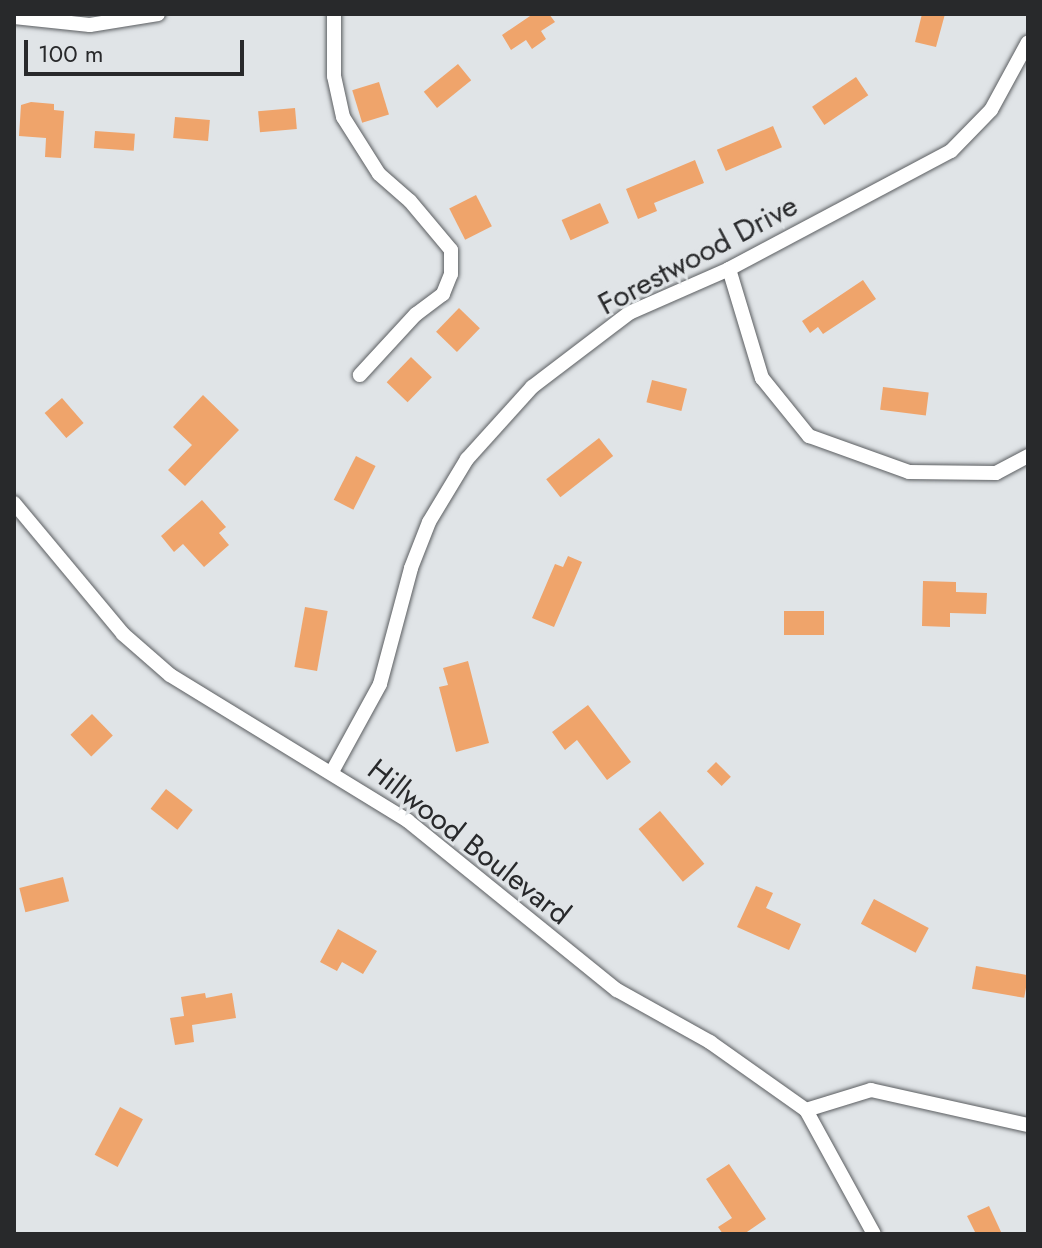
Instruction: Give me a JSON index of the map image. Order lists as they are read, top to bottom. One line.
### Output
{"streets":{"street":["Forestwood Drive","Hillwood Boulevard"]},"crossings":[["Forestwood Drive","Hillwood Boulevard"]],"scale_bar":"100 m"}
